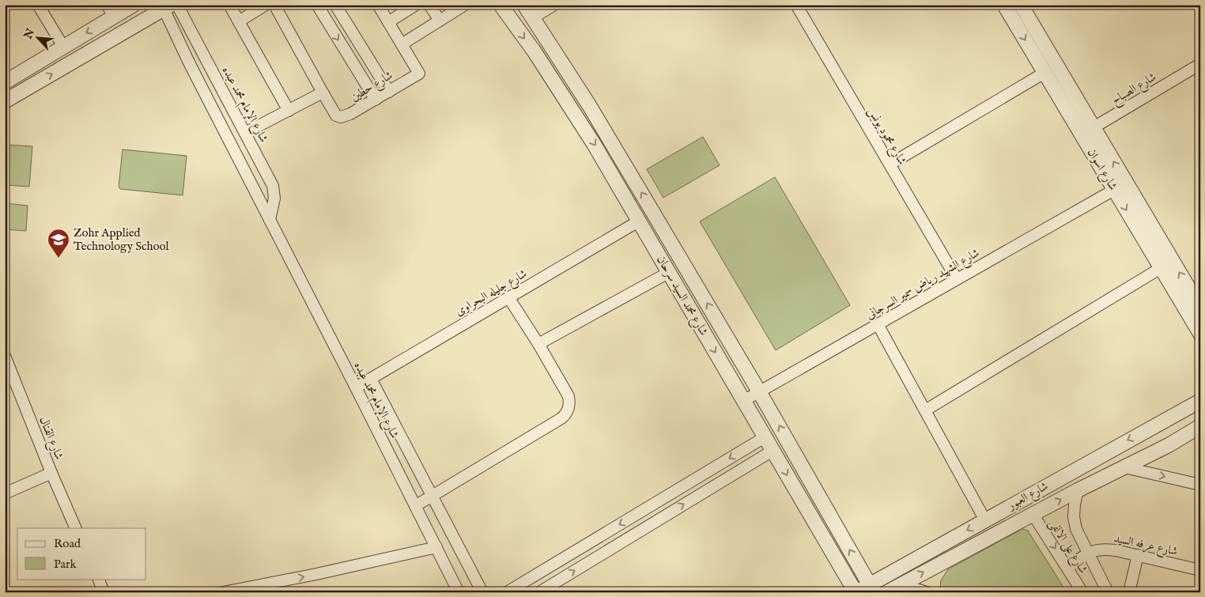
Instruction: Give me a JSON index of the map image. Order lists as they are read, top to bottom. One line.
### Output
{"streets":{"street":["شارع حطين","شارع الصباح","شارع الإمام محمد عبده","شارع محمود يونس","شارع اسوان","شارع الشهيد رياض سمير السرجانى","شارع جليله البحراوى","شارع محمد السيد سرحان","شارع القنال","شارع العبور","شارع عرفه السيد","شارع على الالفى"]},"crossings":[["شارع الصباح","شارع اسوان"],["شارع الإمام محمد عبده","شارع جليله البحراوى"],["شارع محمود يونس","شارع الشهيد رياض سمير السرجانى"],["شارع اسوان","شارع الشهيد رياض سمير السرجانى"],["شارع الشهيد رياض سمير السرجانى","شارع محمد السيد سرحان"],["شارع جليله البحراوى","شارع محمد السيد سرحان"],["شارع محمد السيد سرحان","شارع العبور"],["شارع العبور","شارع على الالفى"],["شارع عرفه السيد","شارع على الالفى"]],"places":{"school or university":["Zohr Applied Technology School"]},"legend":["Road","Park"],"north":"top left"}
